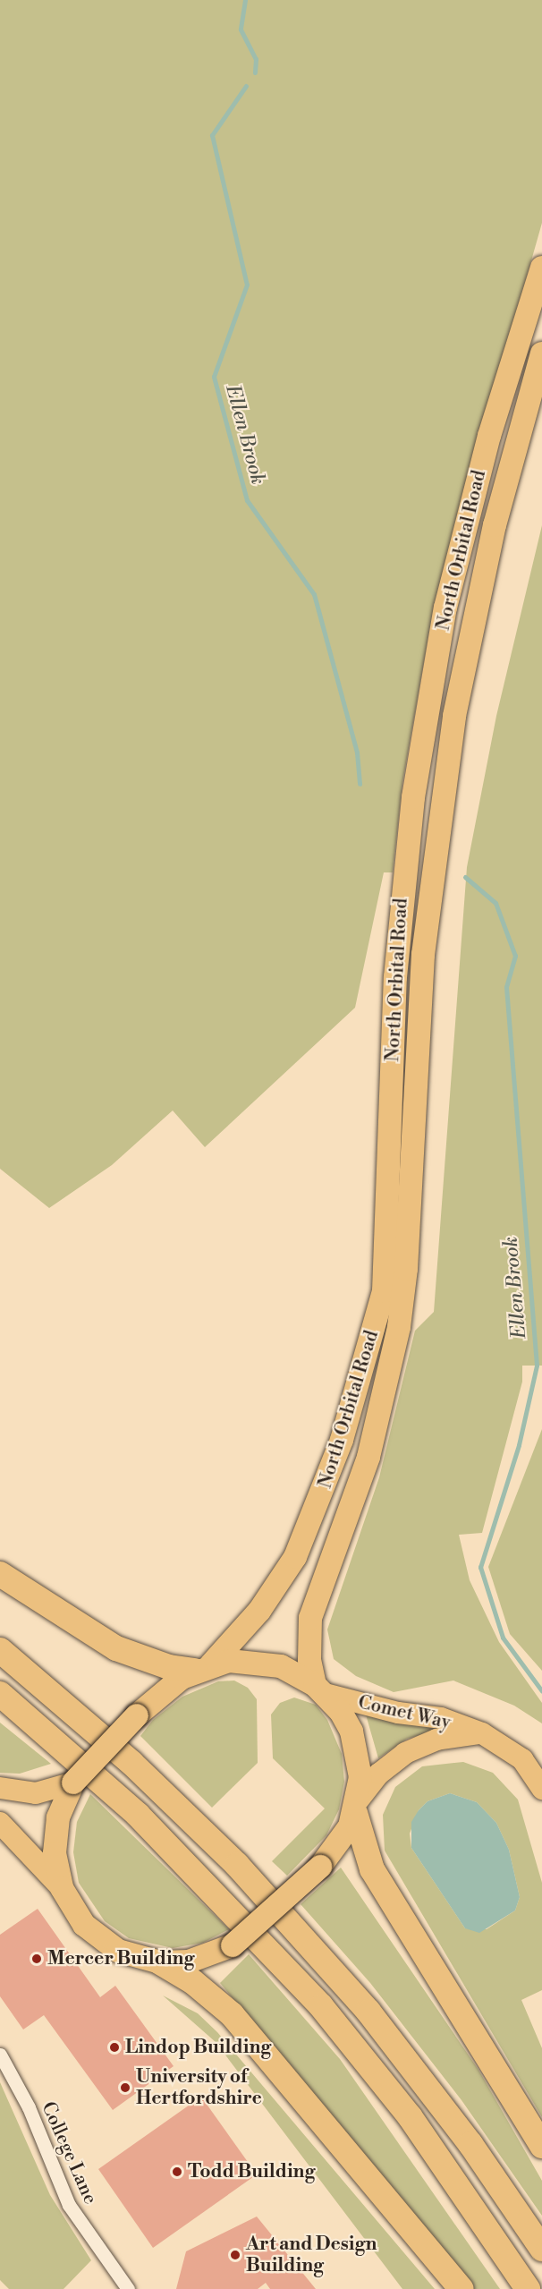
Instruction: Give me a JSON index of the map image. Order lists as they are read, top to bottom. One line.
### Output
{"streets":{"highway":["North Orbital Road"],"main road":["Comet Way"],"street":["College Lane"]},"crossings":[["North Orbital Road","Comet Way"]],"water":["Ellen Brook"],"places":["Mercer Building","Lindop Building","University of Hertfordshire","Todd Building","Art and Design Building"]}
